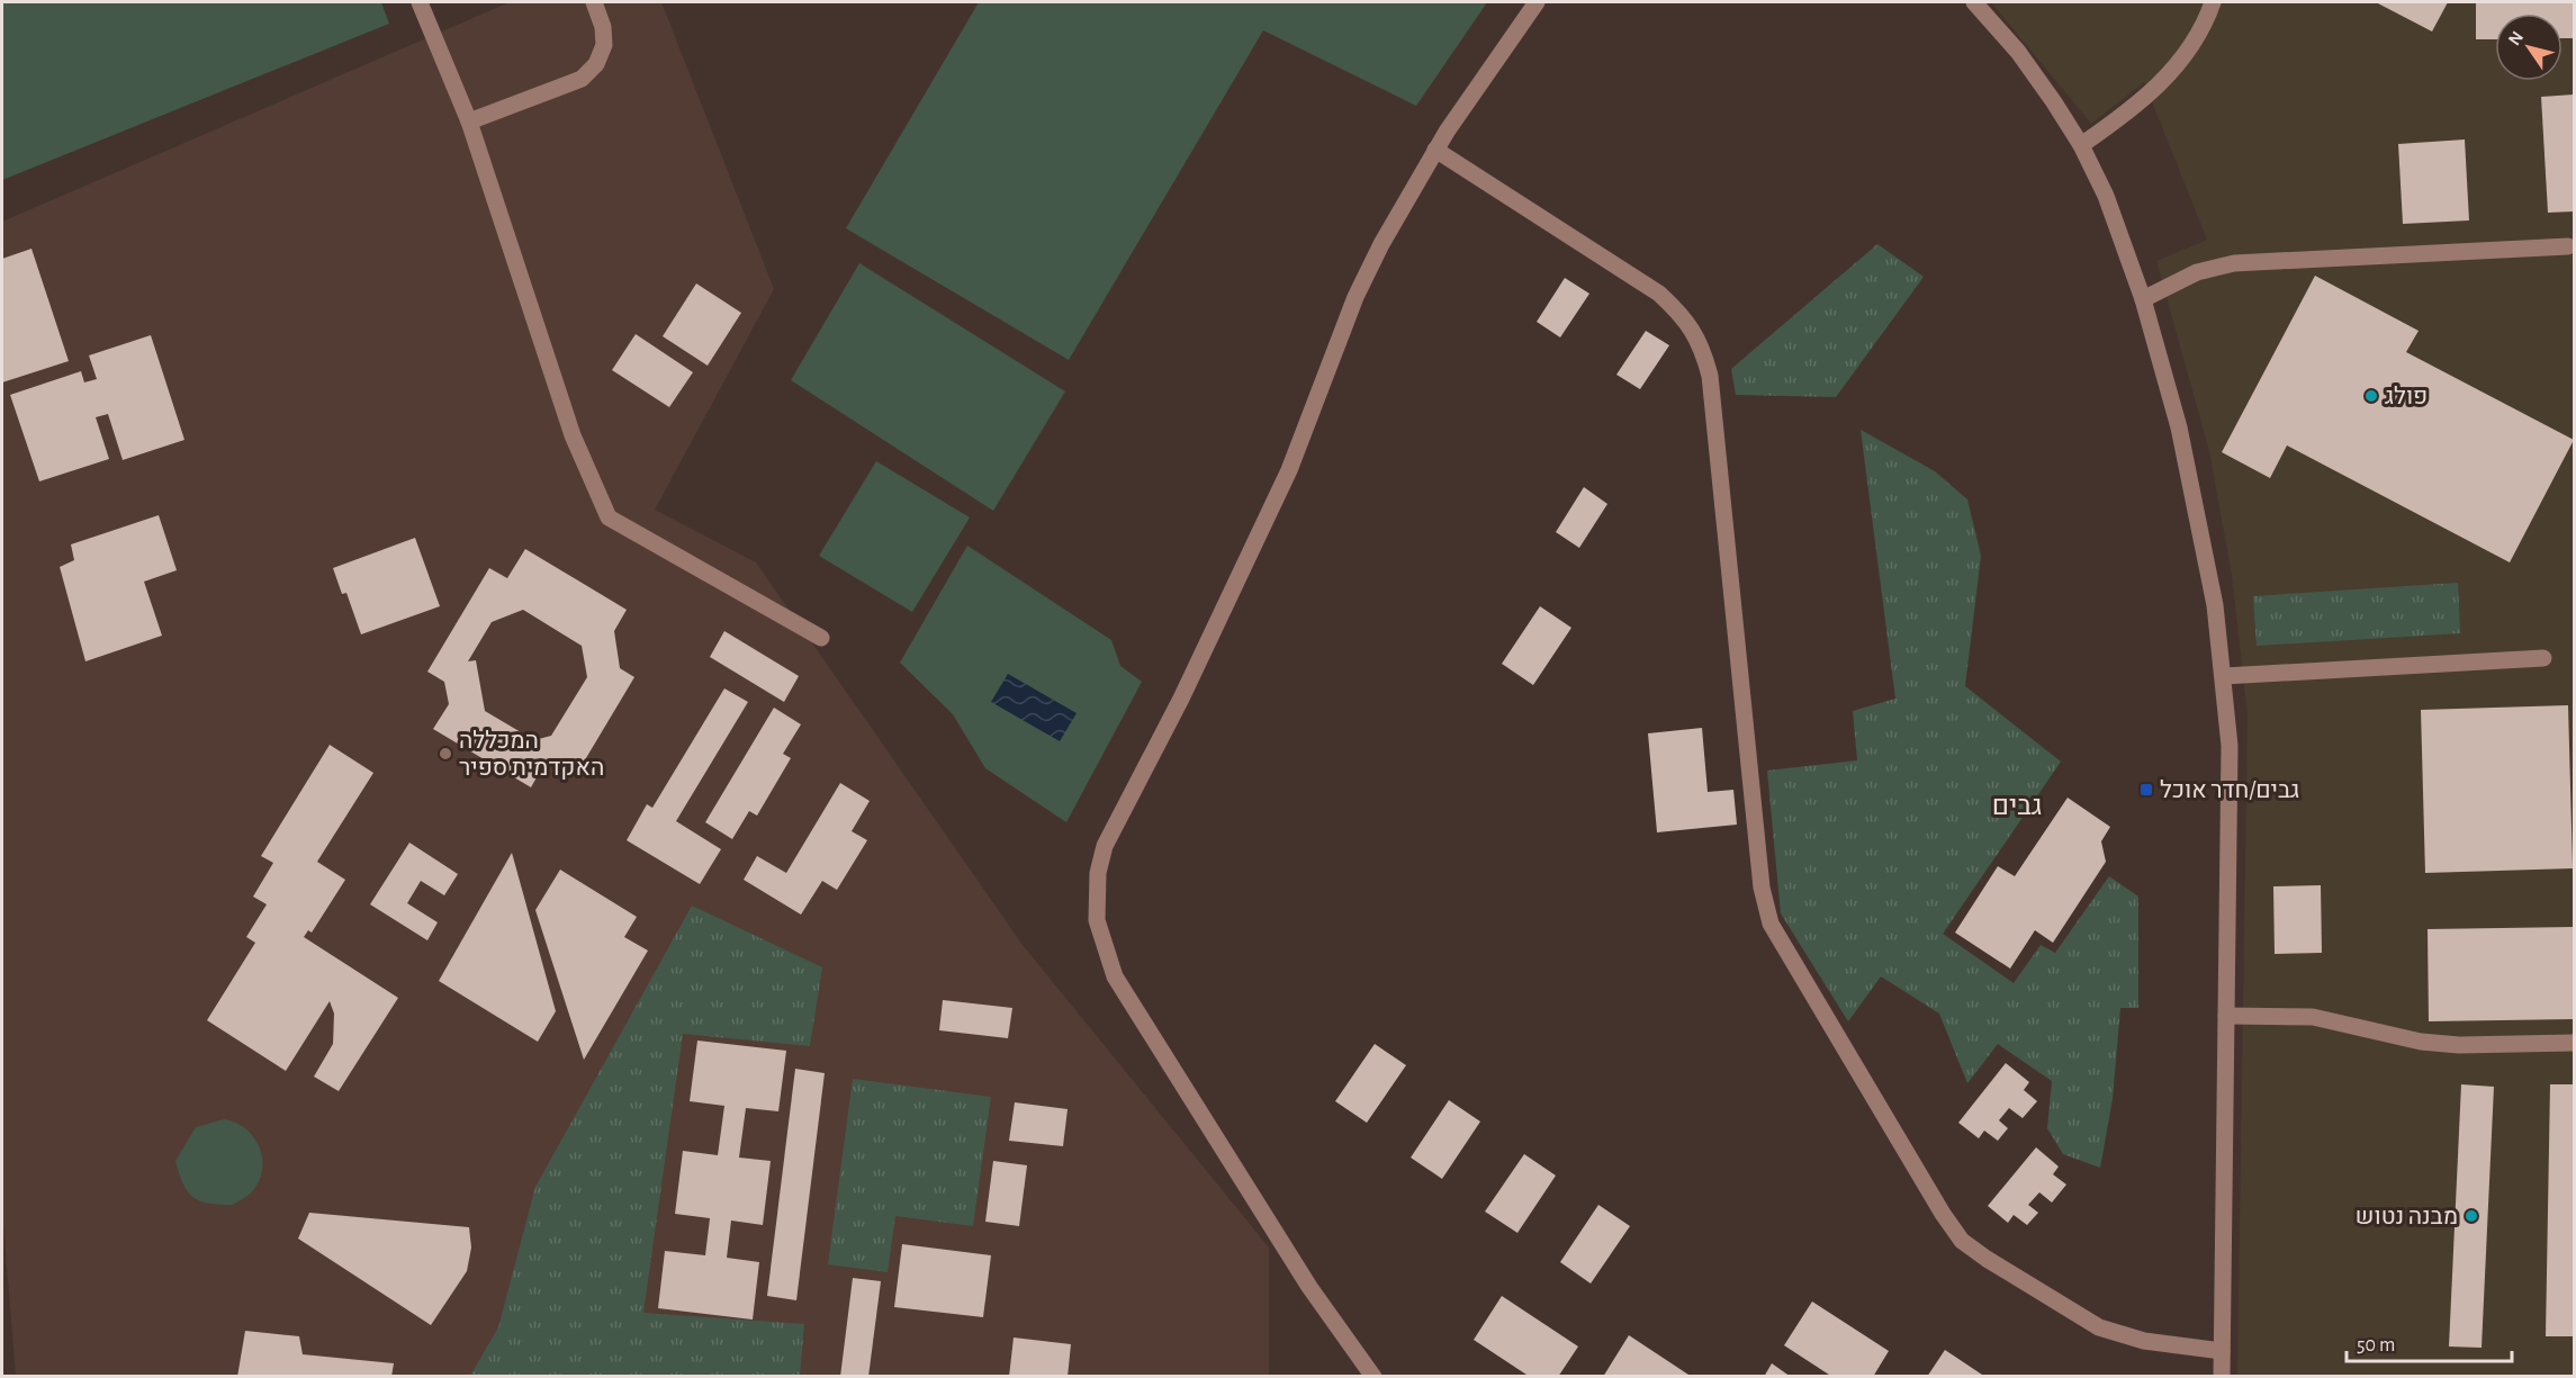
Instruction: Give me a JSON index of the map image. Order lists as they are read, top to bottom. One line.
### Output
{"districts":["גבים"],"places":{"other":["פולג","המכללה האקדמית ספיר","מבנה נטוש"],"transit":["גבים/חדר אוכל"]},"scale_bar":"50 m","north":"top left"}
